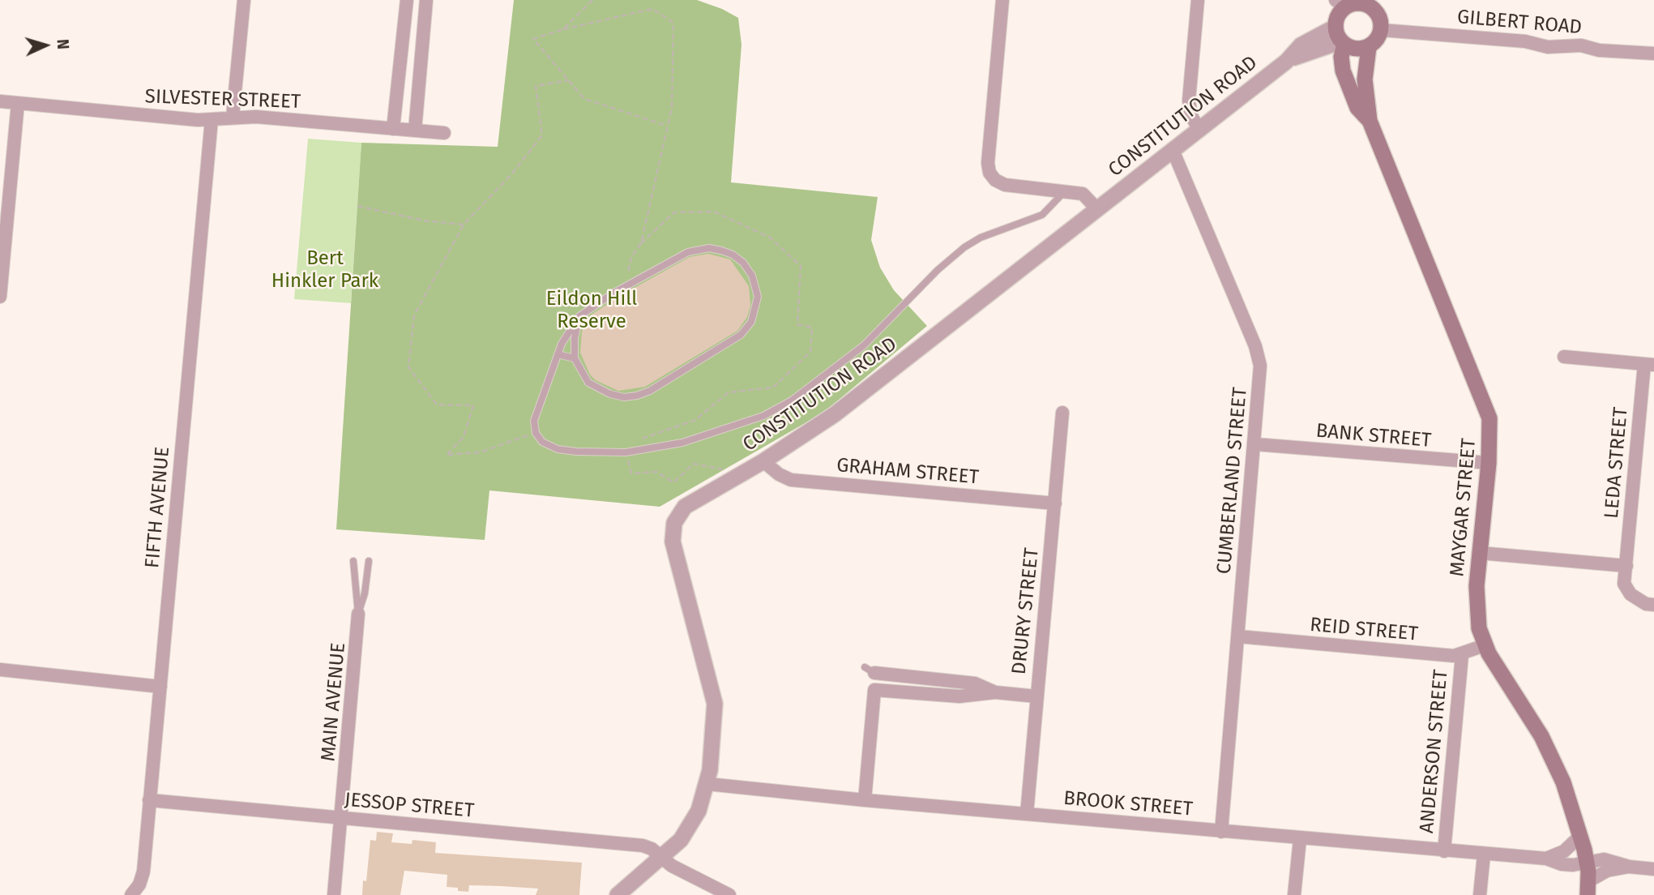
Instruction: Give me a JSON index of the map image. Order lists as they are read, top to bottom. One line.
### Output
{"streets":{"main road":["MAYGAR STREET"],"street":["GILBERT ROAD","SILVESTER STREET","CONSTITUTION ROAD","BANK STREET","LEDA STREET","GRAHAM STREET","CUMBERLAND STREET","FIFTH AVENUE","DRURY STREET","REID STREET","MAIN AVENUE","ANDERSON STREET","BROOK STREET","JESSOP STREET"]},"crossings":[["GILBERT ROAD","CONSTITUTION ROAD"],["GILBERT ROAD","MAYGAR STREET"],["SILVESTER STREET","FIFTH AVENUE"],["CONSTITUTION ROAD","GRAHAM STREET"],["CONSTITUTION ROAD","CUMBERLAND STREET"],["CONSTITUTION ROAD","MAYGAR STREET"],["CONSTITUTION ROAD","BROOK STREET"],["CONSTITUTION ROAD","JESSOP STREET"],["BANK STREET","CUMBERLAND STREET"],["BANK STREET","MAYGAR STREET"],["GRAHAM STREET","DRURY STREET"],["CUMBERLAND STREET","REID STREET"],["CUMBERLAND STREET","BROOK STREET"],["FIFTH AVENUE","JESSOP STREET"],["MAYGAR STREET","REID STREET"],["MAYGAR STREET","BROOK STREET"],["DRURY STREET","BROOK STREET"],["REID STREET","ANDERSON STREET"],["MAIN AVENUE","JESSOP STREET"],["ANDERSON STREET","BROOK STREET"]],"parks":["Bert Hinkler Park","Eildon Hill Reserve"],"north":"right"}
